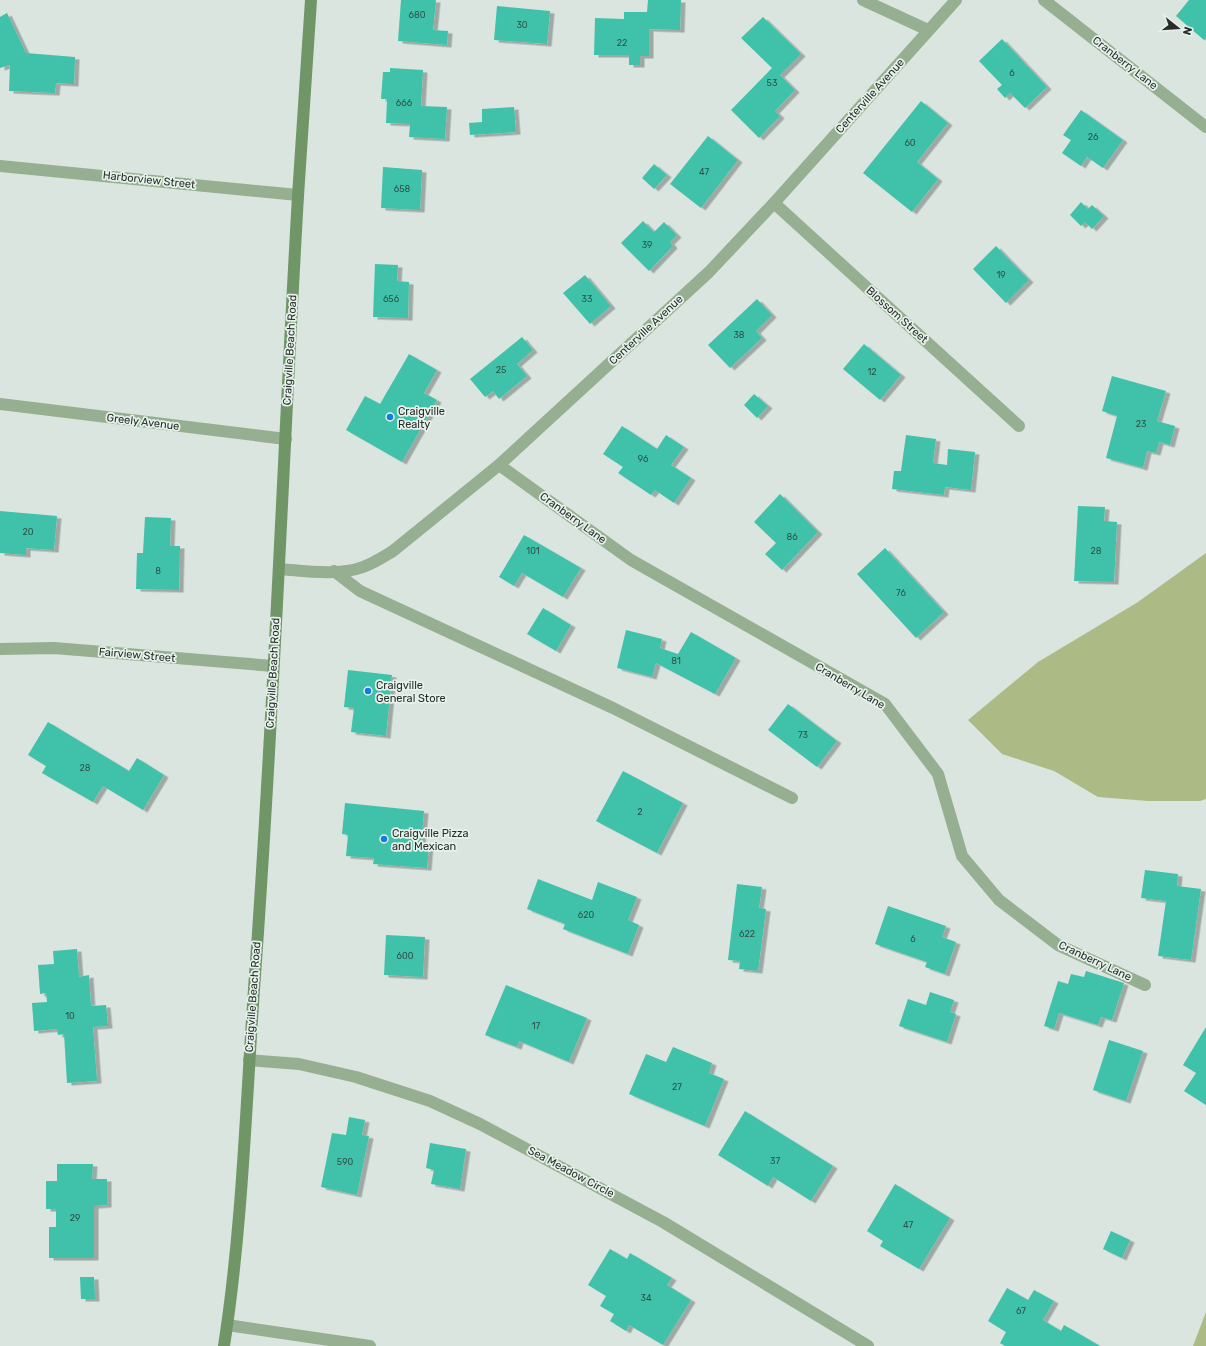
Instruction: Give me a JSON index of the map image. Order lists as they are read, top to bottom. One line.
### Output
{"streets":{"main road":["Craigville Beach Road"],"street":["Cranberry Lane","Centerville Avenue","Harborview Street","Blossom Street","Greely Avenue","Fairview Street","Sea Meadow Circle"]},"crossings":[["Cranberry Lane","Centerville Avenue"],["Centerville Avenue","Blossom Street"],["Centerville Avenue","Craigville Beach Road"],["Harborview Street","Craigville Beach Road"],["Craigville Beach Road","Greely Avenue"],["Craigville Beach Road","Fairview Street"],["Craigville Beach Road","Sea Meadow Circle"]],"places":["Craigville Realty","Craigville General Store","Craigville Pizza and Mexican"],"house_numbers":["680","30","22","6","53","666","26","60","47","658","39","19","656","33","38","25","12","23","96","20","86","101","28","8","76","81","73","28","2","620","622","6","600","10","17","27","37","590","29","47","34","67"],"north":"right"}
